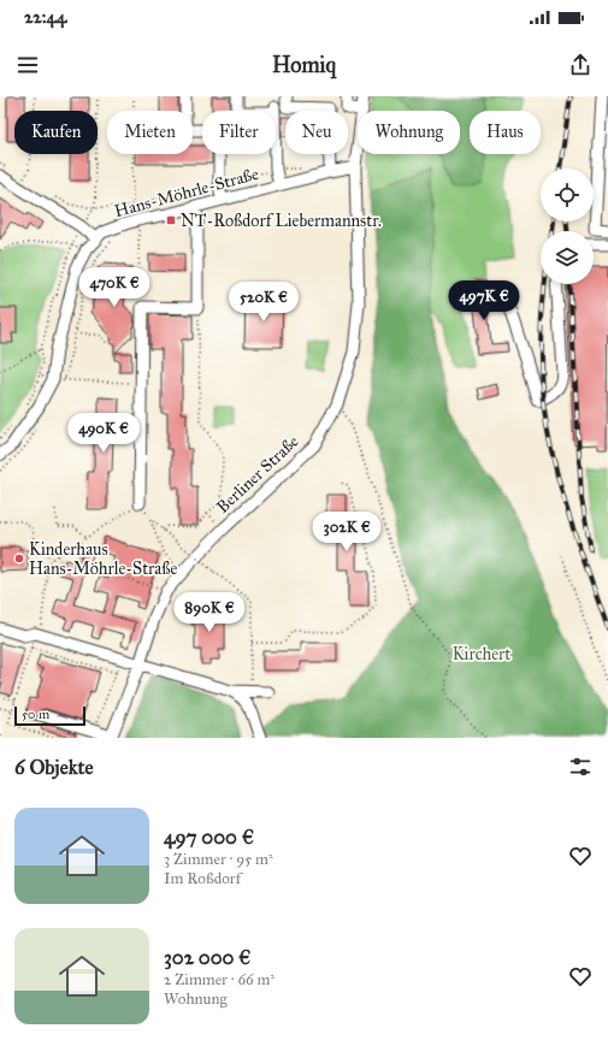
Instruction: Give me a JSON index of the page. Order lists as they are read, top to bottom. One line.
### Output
{"streets":{"street":["Hans-Möhrle-Straße","Berliner Straße"]},"crossings":[["Hans-Möhrle-Straße","Berliner Straße"]],"parks":["Kirchert"],"places":{"transit":["NT-Roßdorf Liebermannstr."],"other":["Kinderhaus Hans-Möhrle-Straße"]},"scale_bar":"50 m","page":{"status":"22:44","header":"Homiq","chip":["Kaufen","Mieten","Filter","Neu","Wohnung","Haus"],"price":["470K €","497K €","520K €","490K €","302K €","890K €"],"scale":"50 m","heading":"6 Objekte","list":[{"name":"497 000 €","note":"3 Zimmer · 95 m² · Im Roßdorf"},{"name":"302 000 €","note":"2 Zimmer · 66 m² · Wohnung"}]}}
